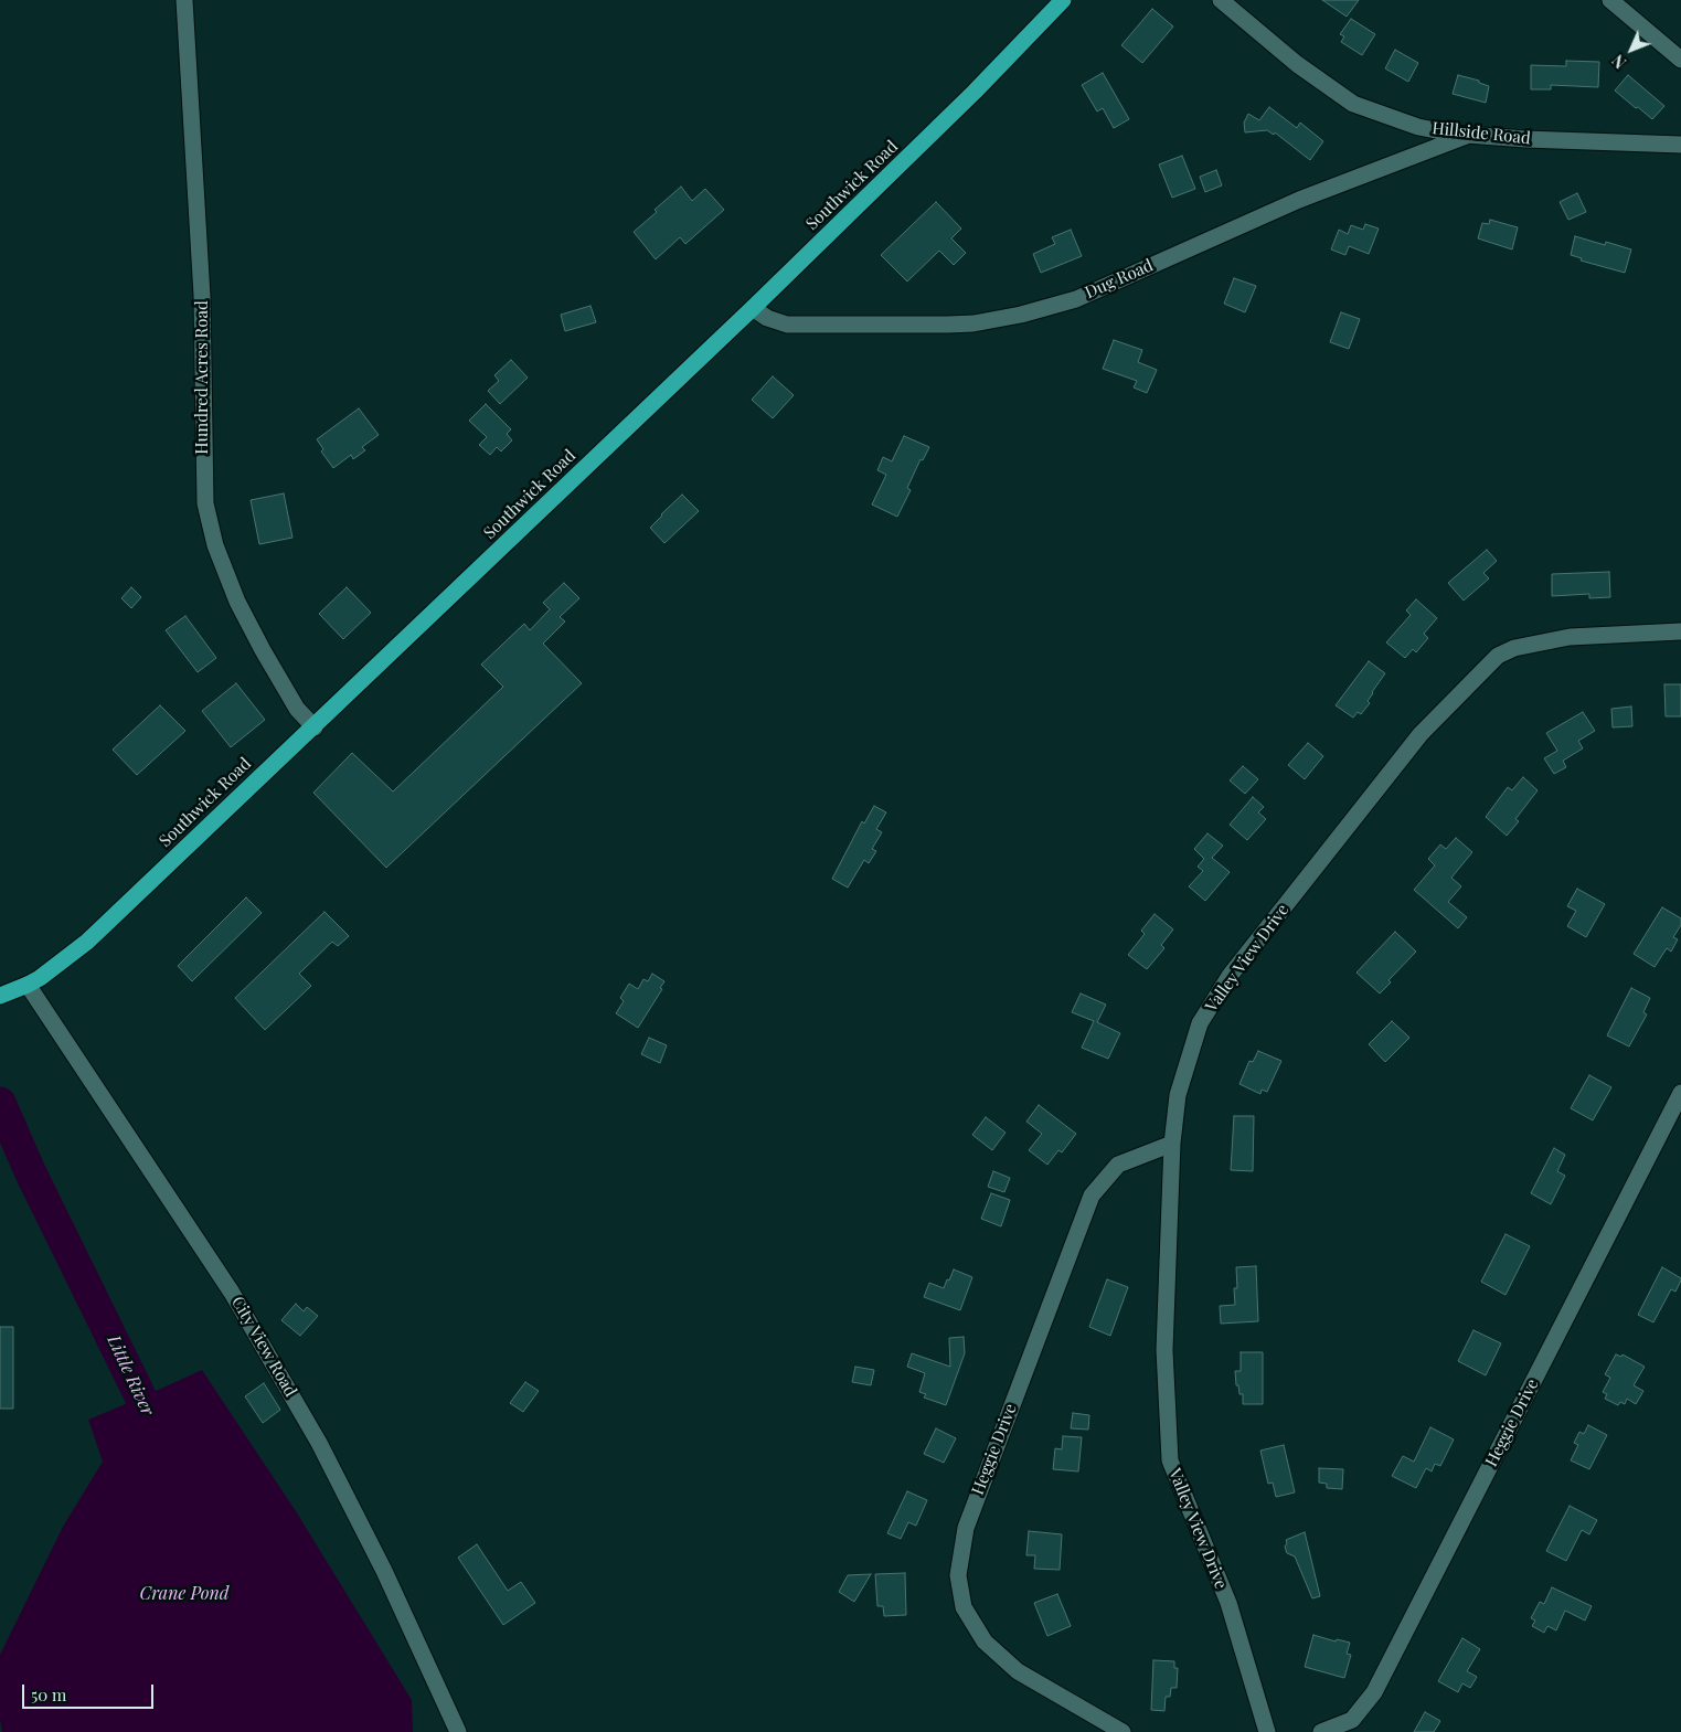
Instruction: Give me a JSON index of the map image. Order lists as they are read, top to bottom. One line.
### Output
{"streets":{"highway":["Southwick Road"],"street":["Hillside Road","Dug Road","Hundred Acres Road","Valley View Drive","City View Road","Heggie Drive"]},"crossings":[["Hillside Road","Dug Road"],["Southwick Road","Dug Road"],["Southwick Road","Hundred Acres Road"],["Southwick Road","City View Road"],["Valley View Drive","Heggie Drive"]],"water":["Little River","Crane Pond"],"scale_bar":"50 m","north":"bottom left"}
